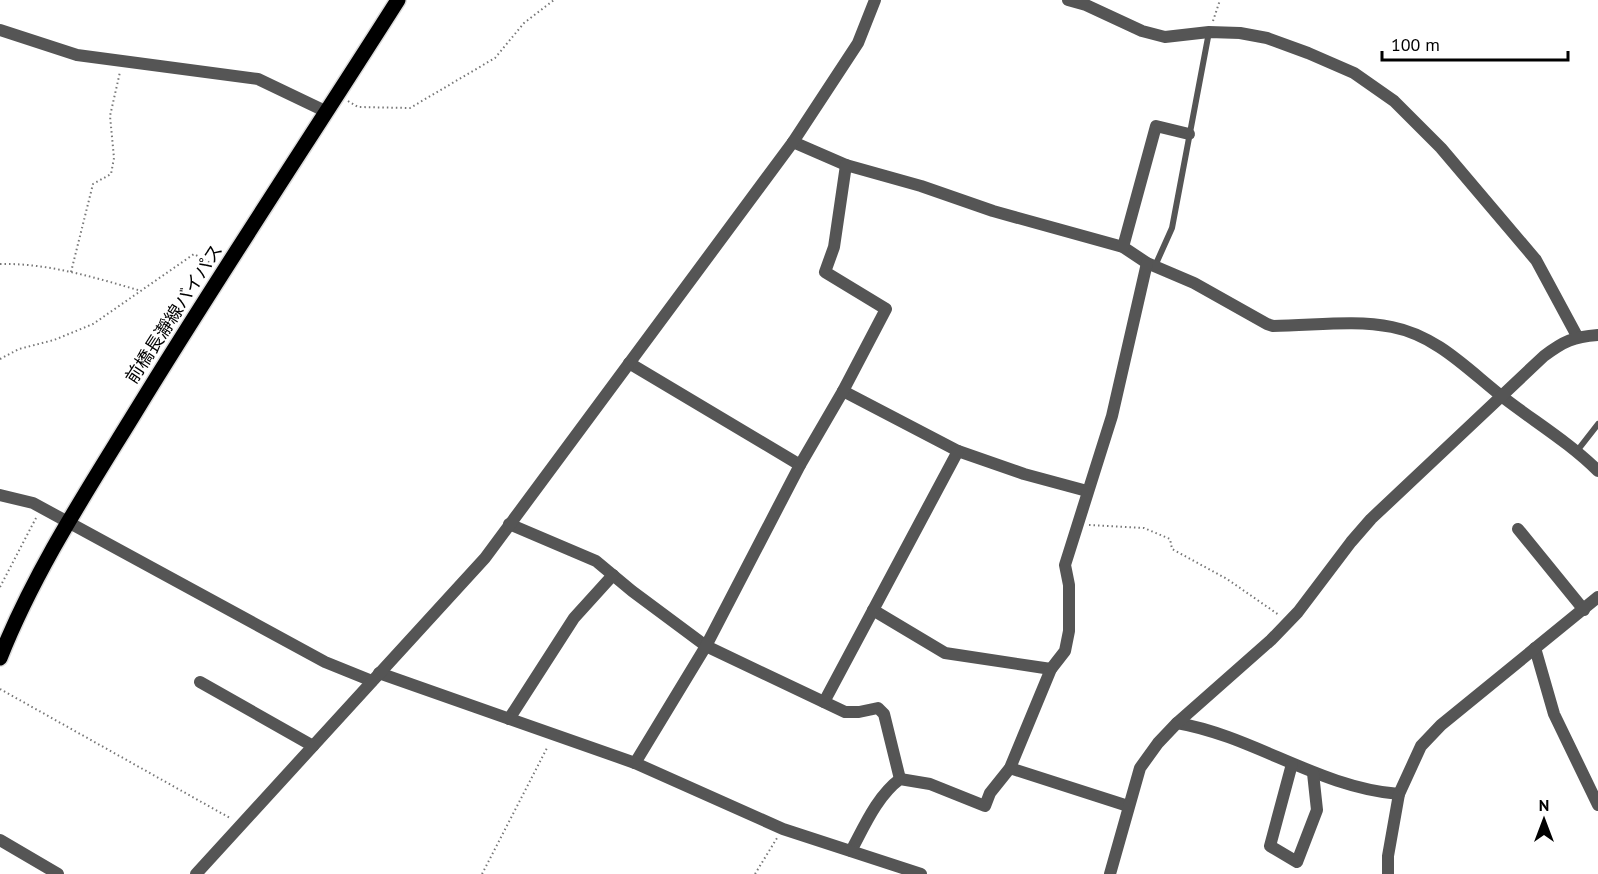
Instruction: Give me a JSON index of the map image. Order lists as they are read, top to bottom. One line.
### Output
{"streets":{"main road":["前橋長瀞線バイパス"]},"scale_bar":"100 m","north":"top"}
